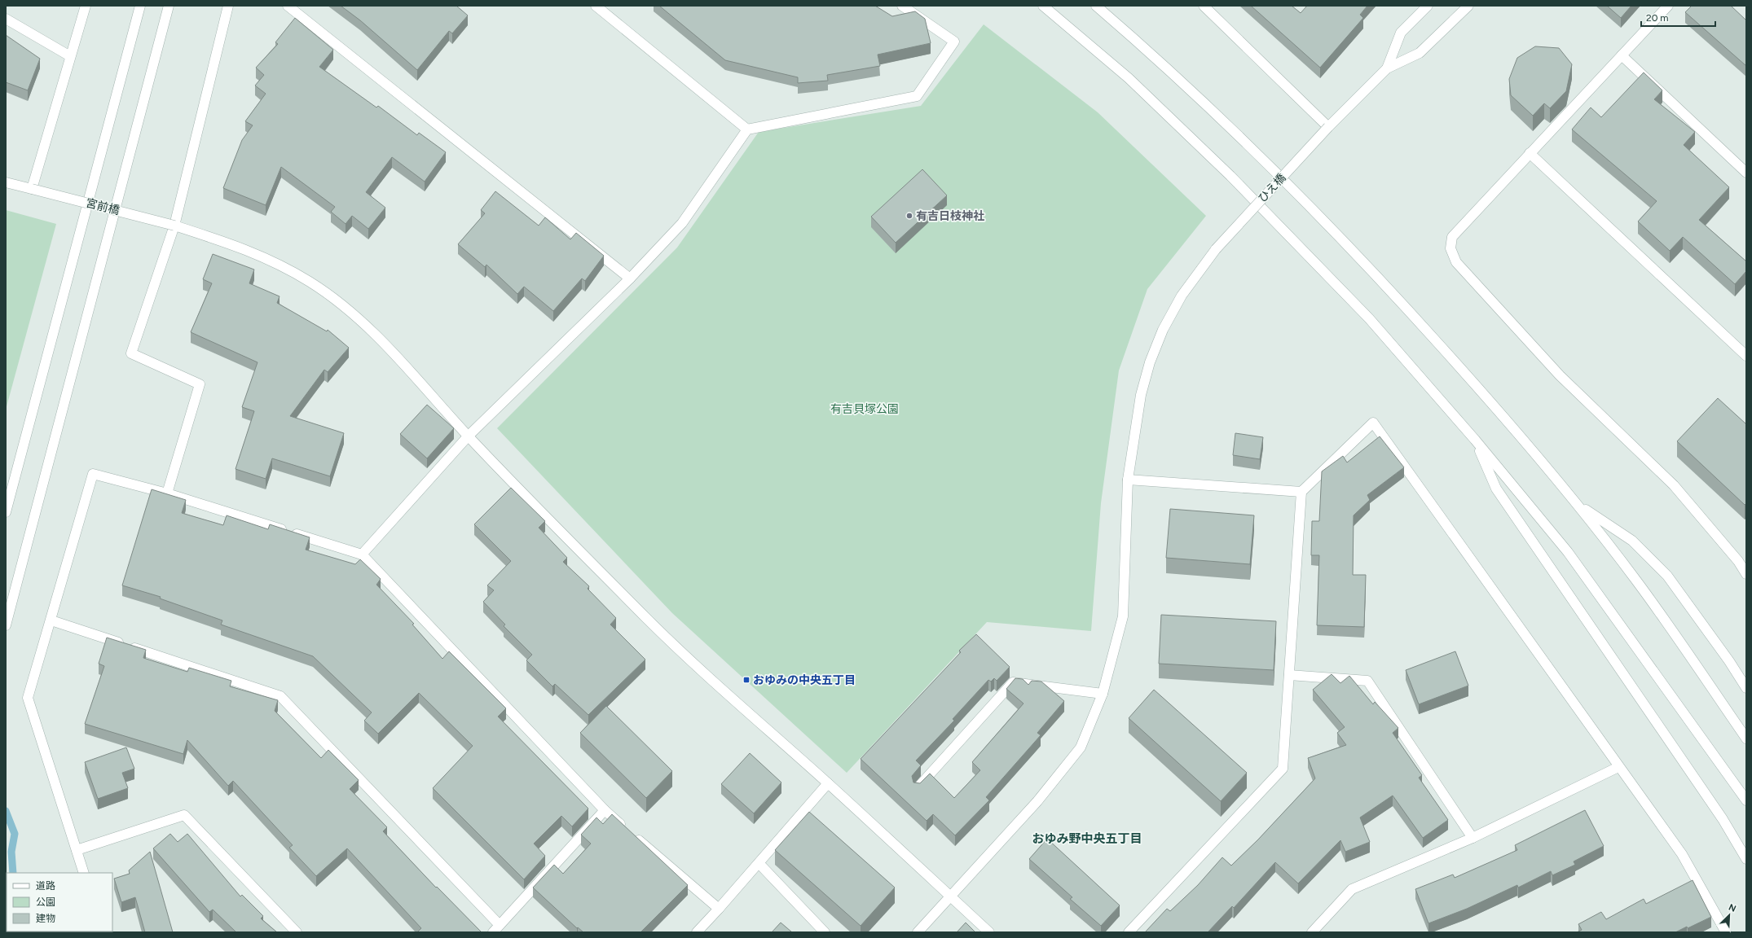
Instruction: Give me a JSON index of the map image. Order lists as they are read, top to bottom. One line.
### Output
{"streets":{"street":["ひえ橋","宮前橋"]},"crossings":[["ひえ橋","宮前橋"]],"districts":["おゆみ野中央五丁目"],"parks":["有吉貝塚公園"],"places":{"other":["有吉日枝神社"],"transit":["おゆみの中央五丁目"]},"legend":["道路","公園","建物"],"scale_bar":"20 m","north":"top right"}
